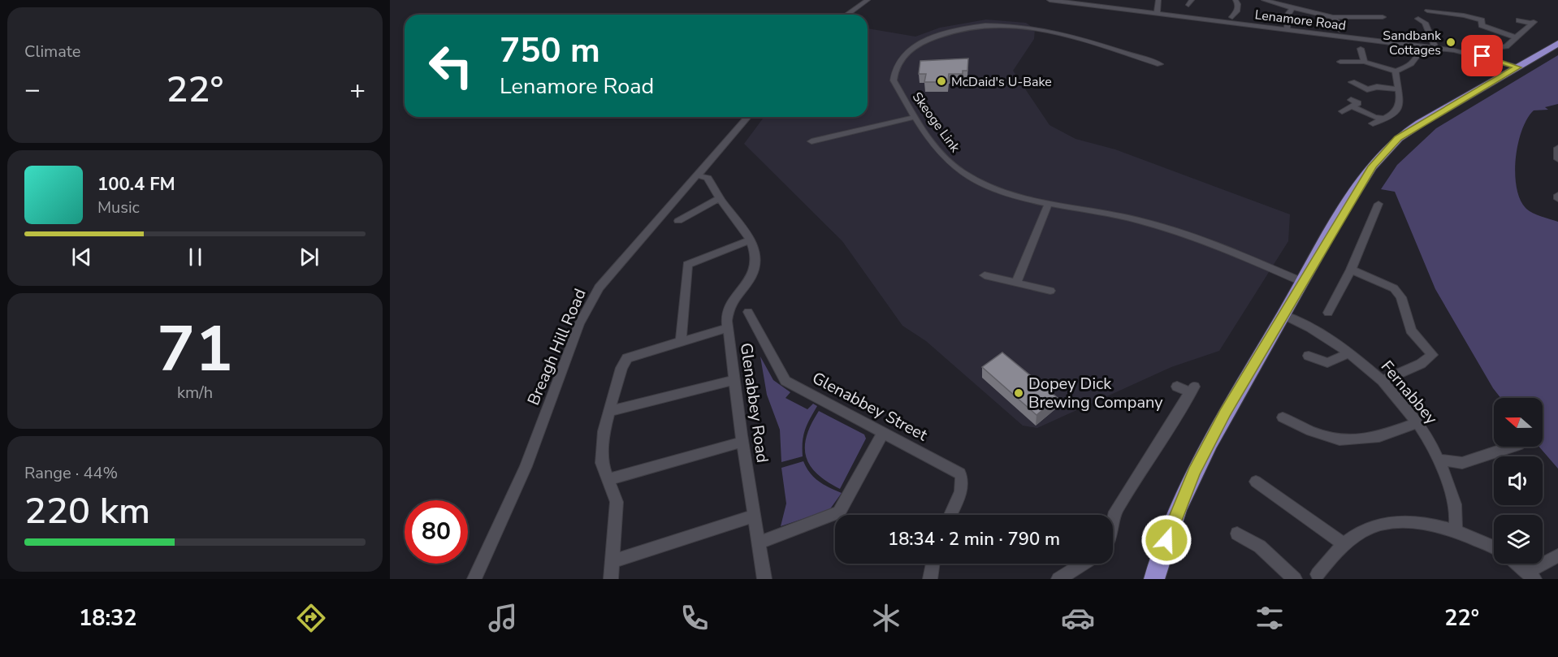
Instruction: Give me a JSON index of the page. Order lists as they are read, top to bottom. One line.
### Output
{"streets":{"street":["Lenamore Road","Skeoge Link","Breagh Hill Road","Fernabbey","Glenabbey Road","Glenabbey Street"]},"places":["Sandbank Cottages","McDaid's U-Bake","Dopey Dick Brewing Company"],"north":"left","page":{"tile":["Climate",["71","km/h"],["Range · 44%","220 km"]],"turn":["750 m","Lenamore Road"],"heat":["−","22°","+"],"song":["100.4 FM","Music"],"limit":"80","trip":"18:34 · 2 min · 790 m","tabs":["18:32","22°"]}}
